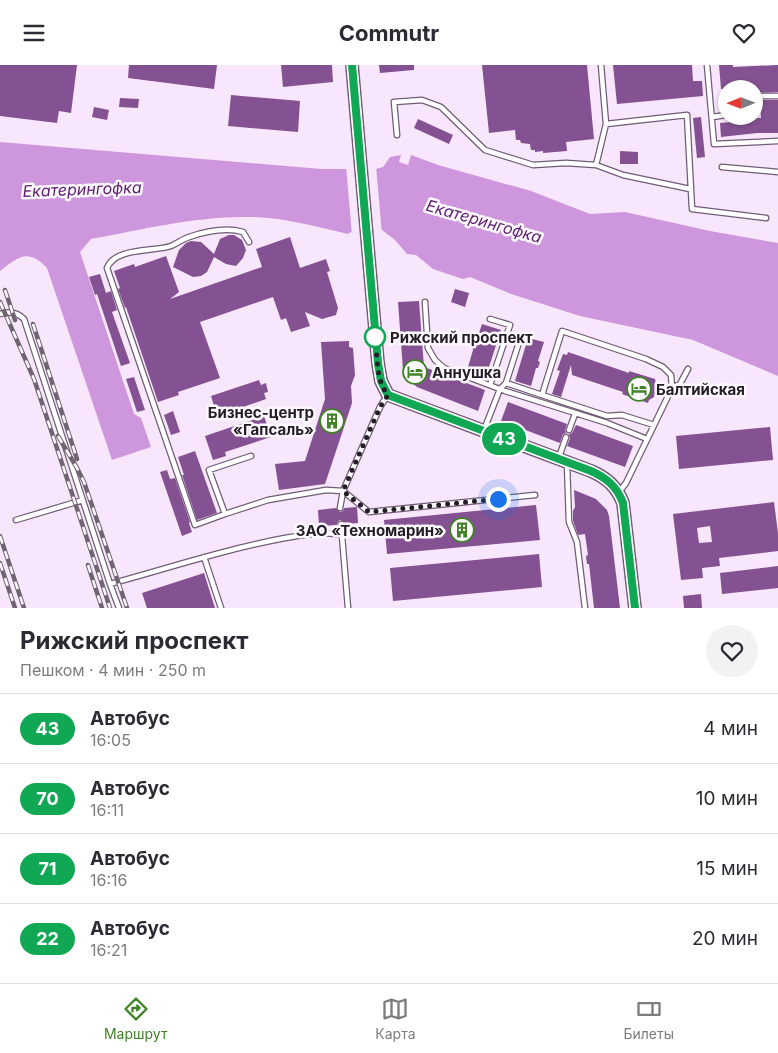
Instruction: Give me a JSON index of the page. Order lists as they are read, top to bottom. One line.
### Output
{"water":["Екатерингофка"],"places":{"other":["Рижский проспект"],"hotel":["Аннушка","Балтийская"],"building":["Бизнес-центр «Гапсаль»","ЗАО «Техномарин»"]},"lines":["bus line 43"],"north":"left","page":{"header":"Commutr","on_map":"43","heading":["Рижский проспект","Пешком · 4 мин · 250 m"],"list":[{"mark":"43","name":"Автобус","note":"16:05","value":"4 мин"},{"mark":"70","name":"Автобус","note":"16:11","value":"10 мин"},{"mark":"71","name":"Автобус","note":"16:16","value":"15 мин"},{"mark":"22","name":"Автобус","note":"16:21","value":"20 мин"}],"tabs":["Маршрут","Карта","Билеты"]}}
